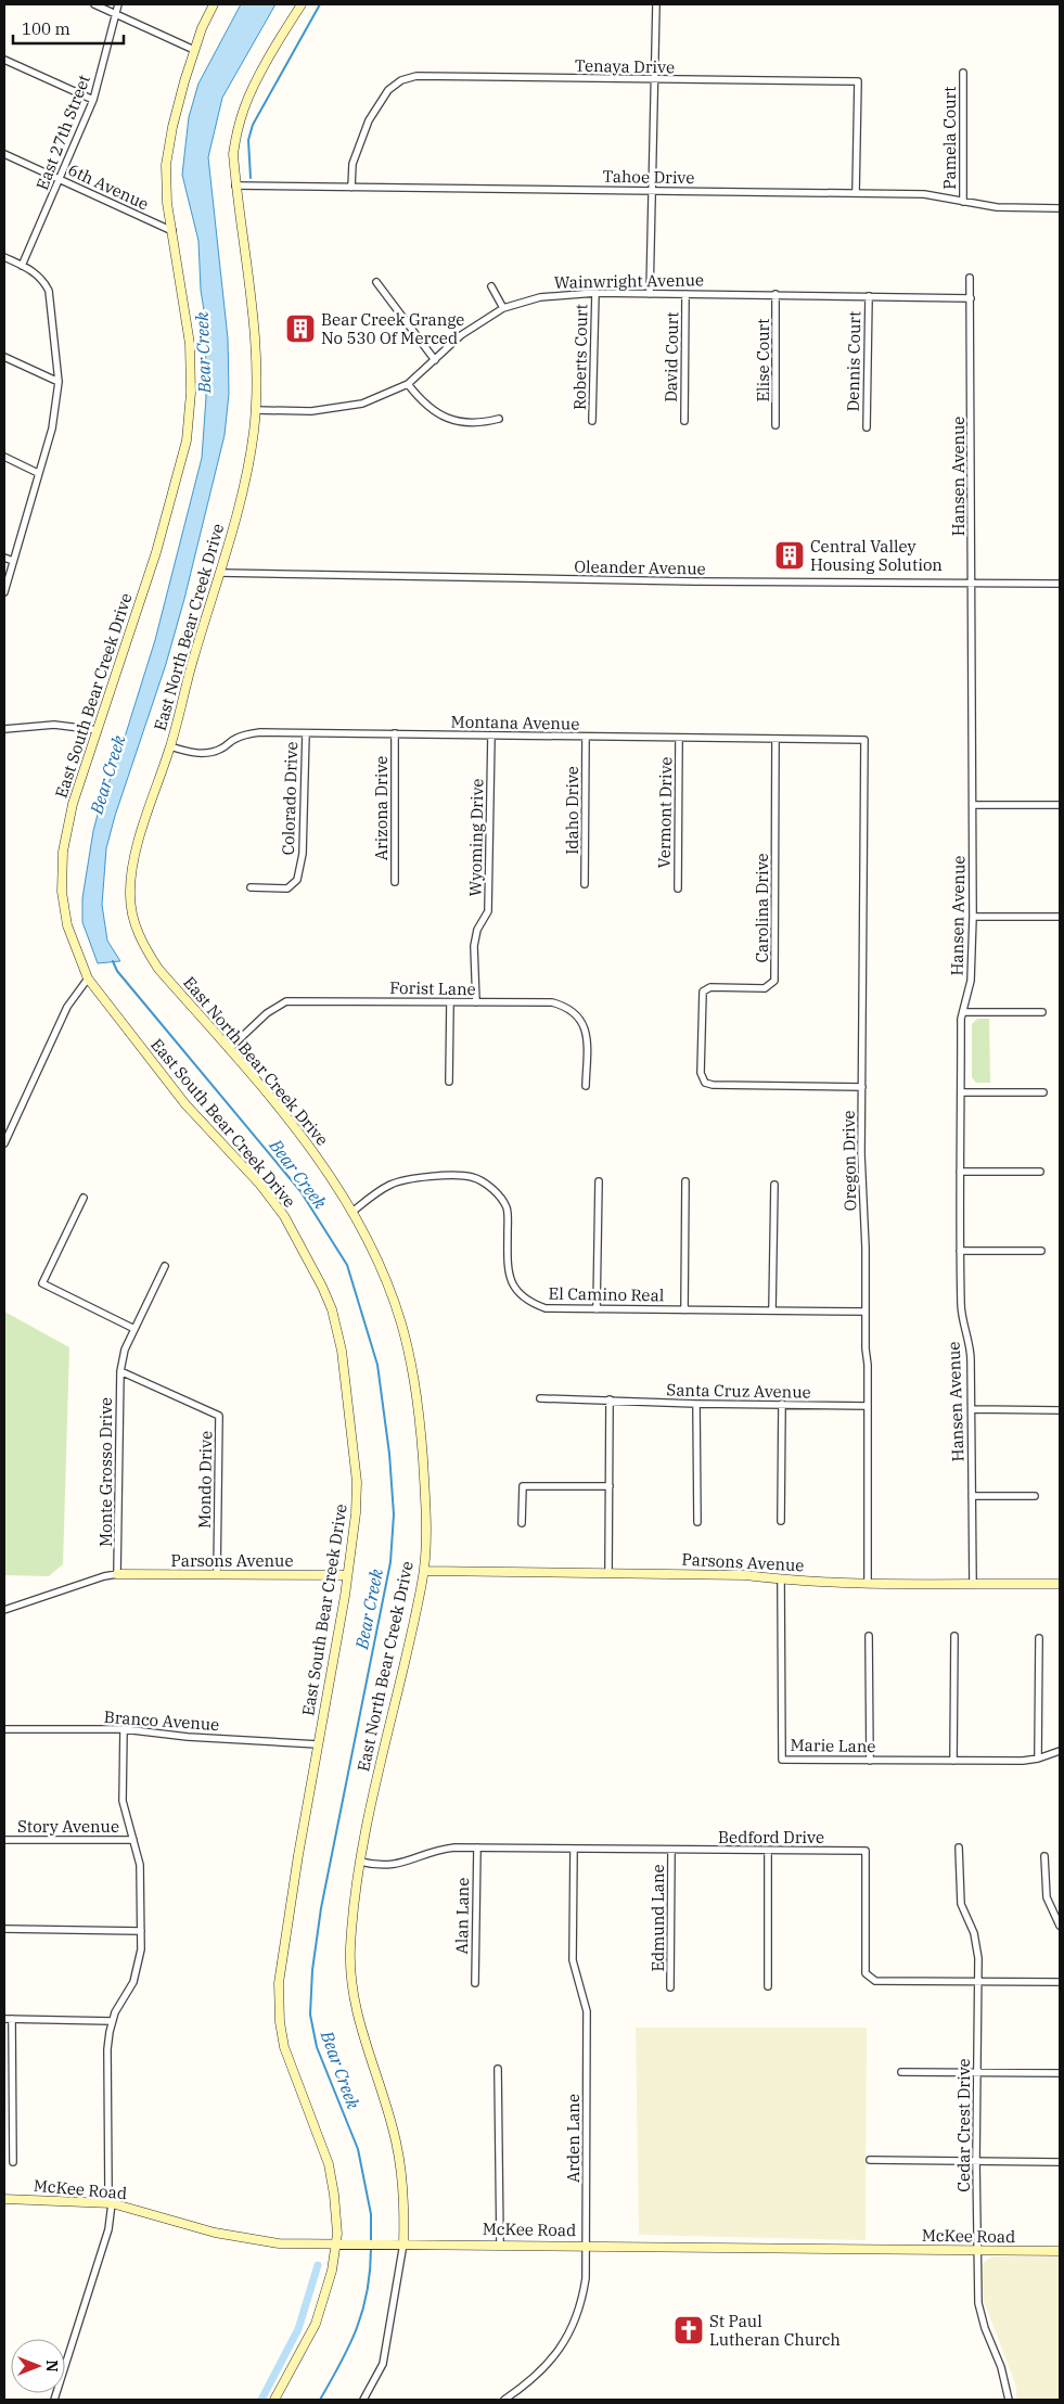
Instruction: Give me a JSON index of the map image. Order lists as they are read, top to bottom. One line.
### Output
{"streets":{"street":["Tenaya Drive","East 27th Street","Pamela Court","Tahoe Drive","6th Avenue","Wainwright Avenue","Roberts Court","David Court","Elise Court","Dennis Court","Hansen Avenue","Oleander Avenue","East North Bear Creek Drive","East South Bear Creek Drive","Montana Avenue","Colorado Drive","Arizona Drive","Idaho Drive","Vermont Drive","Wyoming Drive","Carolina Drive","Forist Lane","Oregon Drive","El Camino Real","Santa Cruz Avenue","Monte Grosso Drive","Mondo Drive","Parsons Avenue","Branco Avenue","Marie Lane","Story Avenue","Bedford Drive","Alan Lane","Edmund Lane","Cedar Crest Drive","Arden Lane","McKee Road"]},"crossings":[["Tenaya Drive","Tahoe Drive"],["East 27th Street","6th Avenue"],["Pamela Court","Tahoe Drive"],["Tahoe Drive","East North Bear Creek Drive"],["6th Avenue","East South Bear Creek Drive"],["Wainwright Avenue","Roberts Court"],["Wainwright Avenue","David Court"],["Wainwright Avenue","Elise Court"],["Wainwright Avenue","Dennis Court"],["Wainwright Avenue","Hansen Avenue"],["Wainwright Avenue","East North Bear Creek Drive"],["Hansen Avenue","Oleander Avenue"],["Hansen Avenue","Parsons Avenue"],["Oleander Avenue","East North Bear Creek Drive"],["East North Bear Creek Drive","Montana Avenue"],["East North Bear Creek Drive","Forist Lane"],["East North Bear Creek Drive","El Camino Real"],["East North Bear Creek Drive","Parsons Avenue"],["East North Bear Creek Drive","Bedford Drive"],["East North Bear Creek Drive","McKee Road"],["East South Bear Creek Drive","Parsons Avenue"],["East South Bear Creek Drive","Branco Avenue"],["East South Bear Creek Drive","McKee Road"],["Montana Avenue","Colorado Drive"],["Montana Avenue","Arizona Drive"],["Montana Avenue","Idaho Drive"],["Montana Avenue","Vermont Drive"],["Montana Avenue","Wyoming Drive"],["Montana Avenue","Carolina Drive"],["Montana Avenue","Oregon Drive"],["Wyoming Drive","Forist Lane"],["Carolina Drive","Oregon Drive"],["Oregon Drive","El Camino Real"],["Oregon Drive","Santa Cruz Avenue"],["Oregon Drive","Parsons Avenue"],["Monte Grosso Drive","Mondo Drive"],["Monte Grosso Drive","Parsons Avenue"],["Mondo Drive","Parsons Avenue"],["Parsons Avenue","Marie Lane"],["Bedford Drive","Alan Lane"],["Bedford Drive","Edmund Lane"],["Bedford Drive","Cedar Crest Drive"],["Bedford Drive","Arden Lane"],["Cedar Crest Drive","McKee Road"],["Arden Lane","McKee Road"]],"water":["Bear Creek"],"places":{"building":["Bear Creek Grange No 530 Of Merced","Central Valley Housing Solution"],"church":["St Paul Lutheran Church"]},"scale_bar":"100 m","north":"right"}
